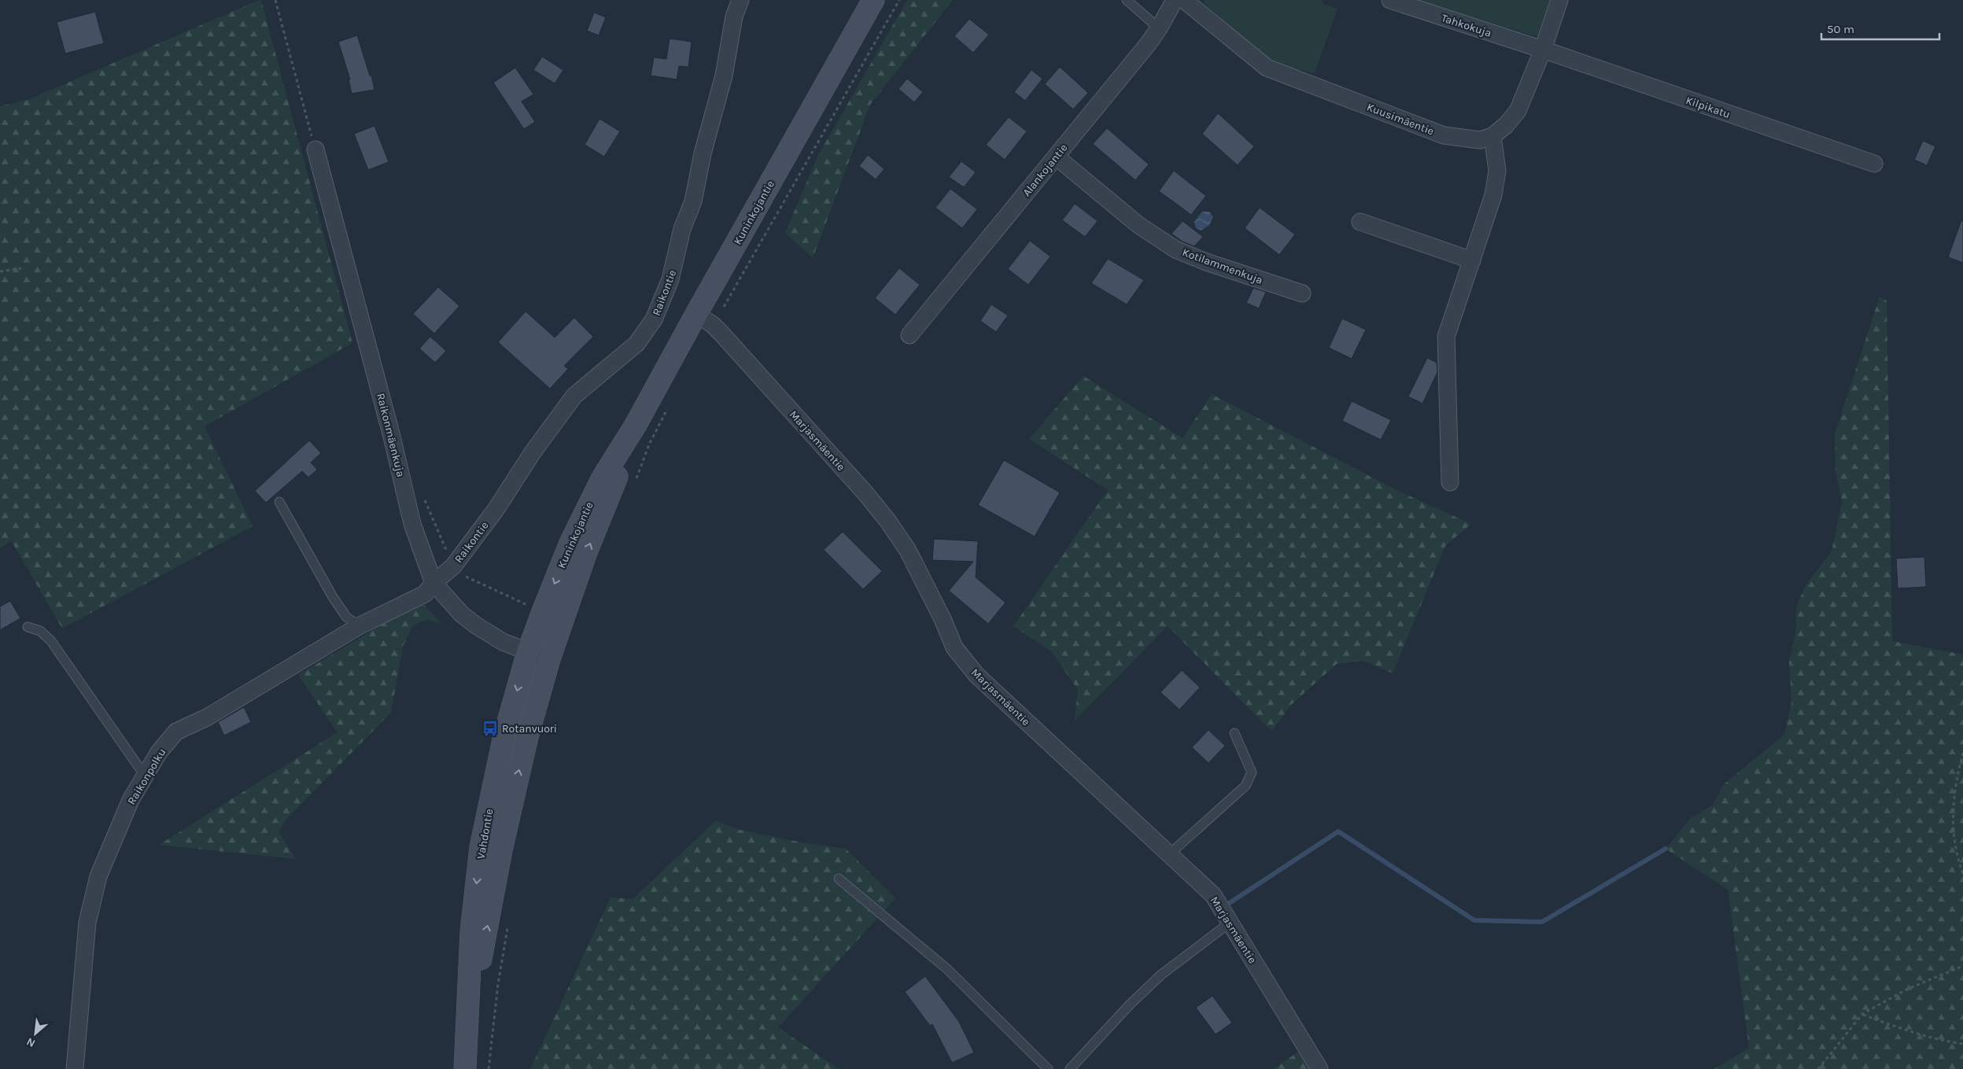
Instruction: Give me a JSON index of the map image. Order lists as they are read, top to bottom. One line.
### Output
{"streets":{"main road":["Kuninkojantie","Vahdontie"],"street":["Tahkokuja","Kilpikatu","Kuusimäentie","Alankojantie","Kotilammenkuja","Raikontie","Raikonmäenkuja","Marjasmäentie","Raikonpolku"]},"crossings":[["Tahkokuja","Kilpikatu"],["Alankojantie","Kotilammenkuja"],["Kuninkojantie","Raikonmäenkuja"],["Kuninkojantie","Marjasmäentie"],["Kuninkojantie","Vahdontie"],["Raikontie","Raikonmäenkuja"],["Raikontie","Raikonpolku"],["Raikonmäenkuja","Raikonpolku"],["Raikonmäenkuja","Vahdontie"]],"places":{"bus stop":["Rotanvuori"]},"scale_bar":"50 m","north":"bottom left"}
